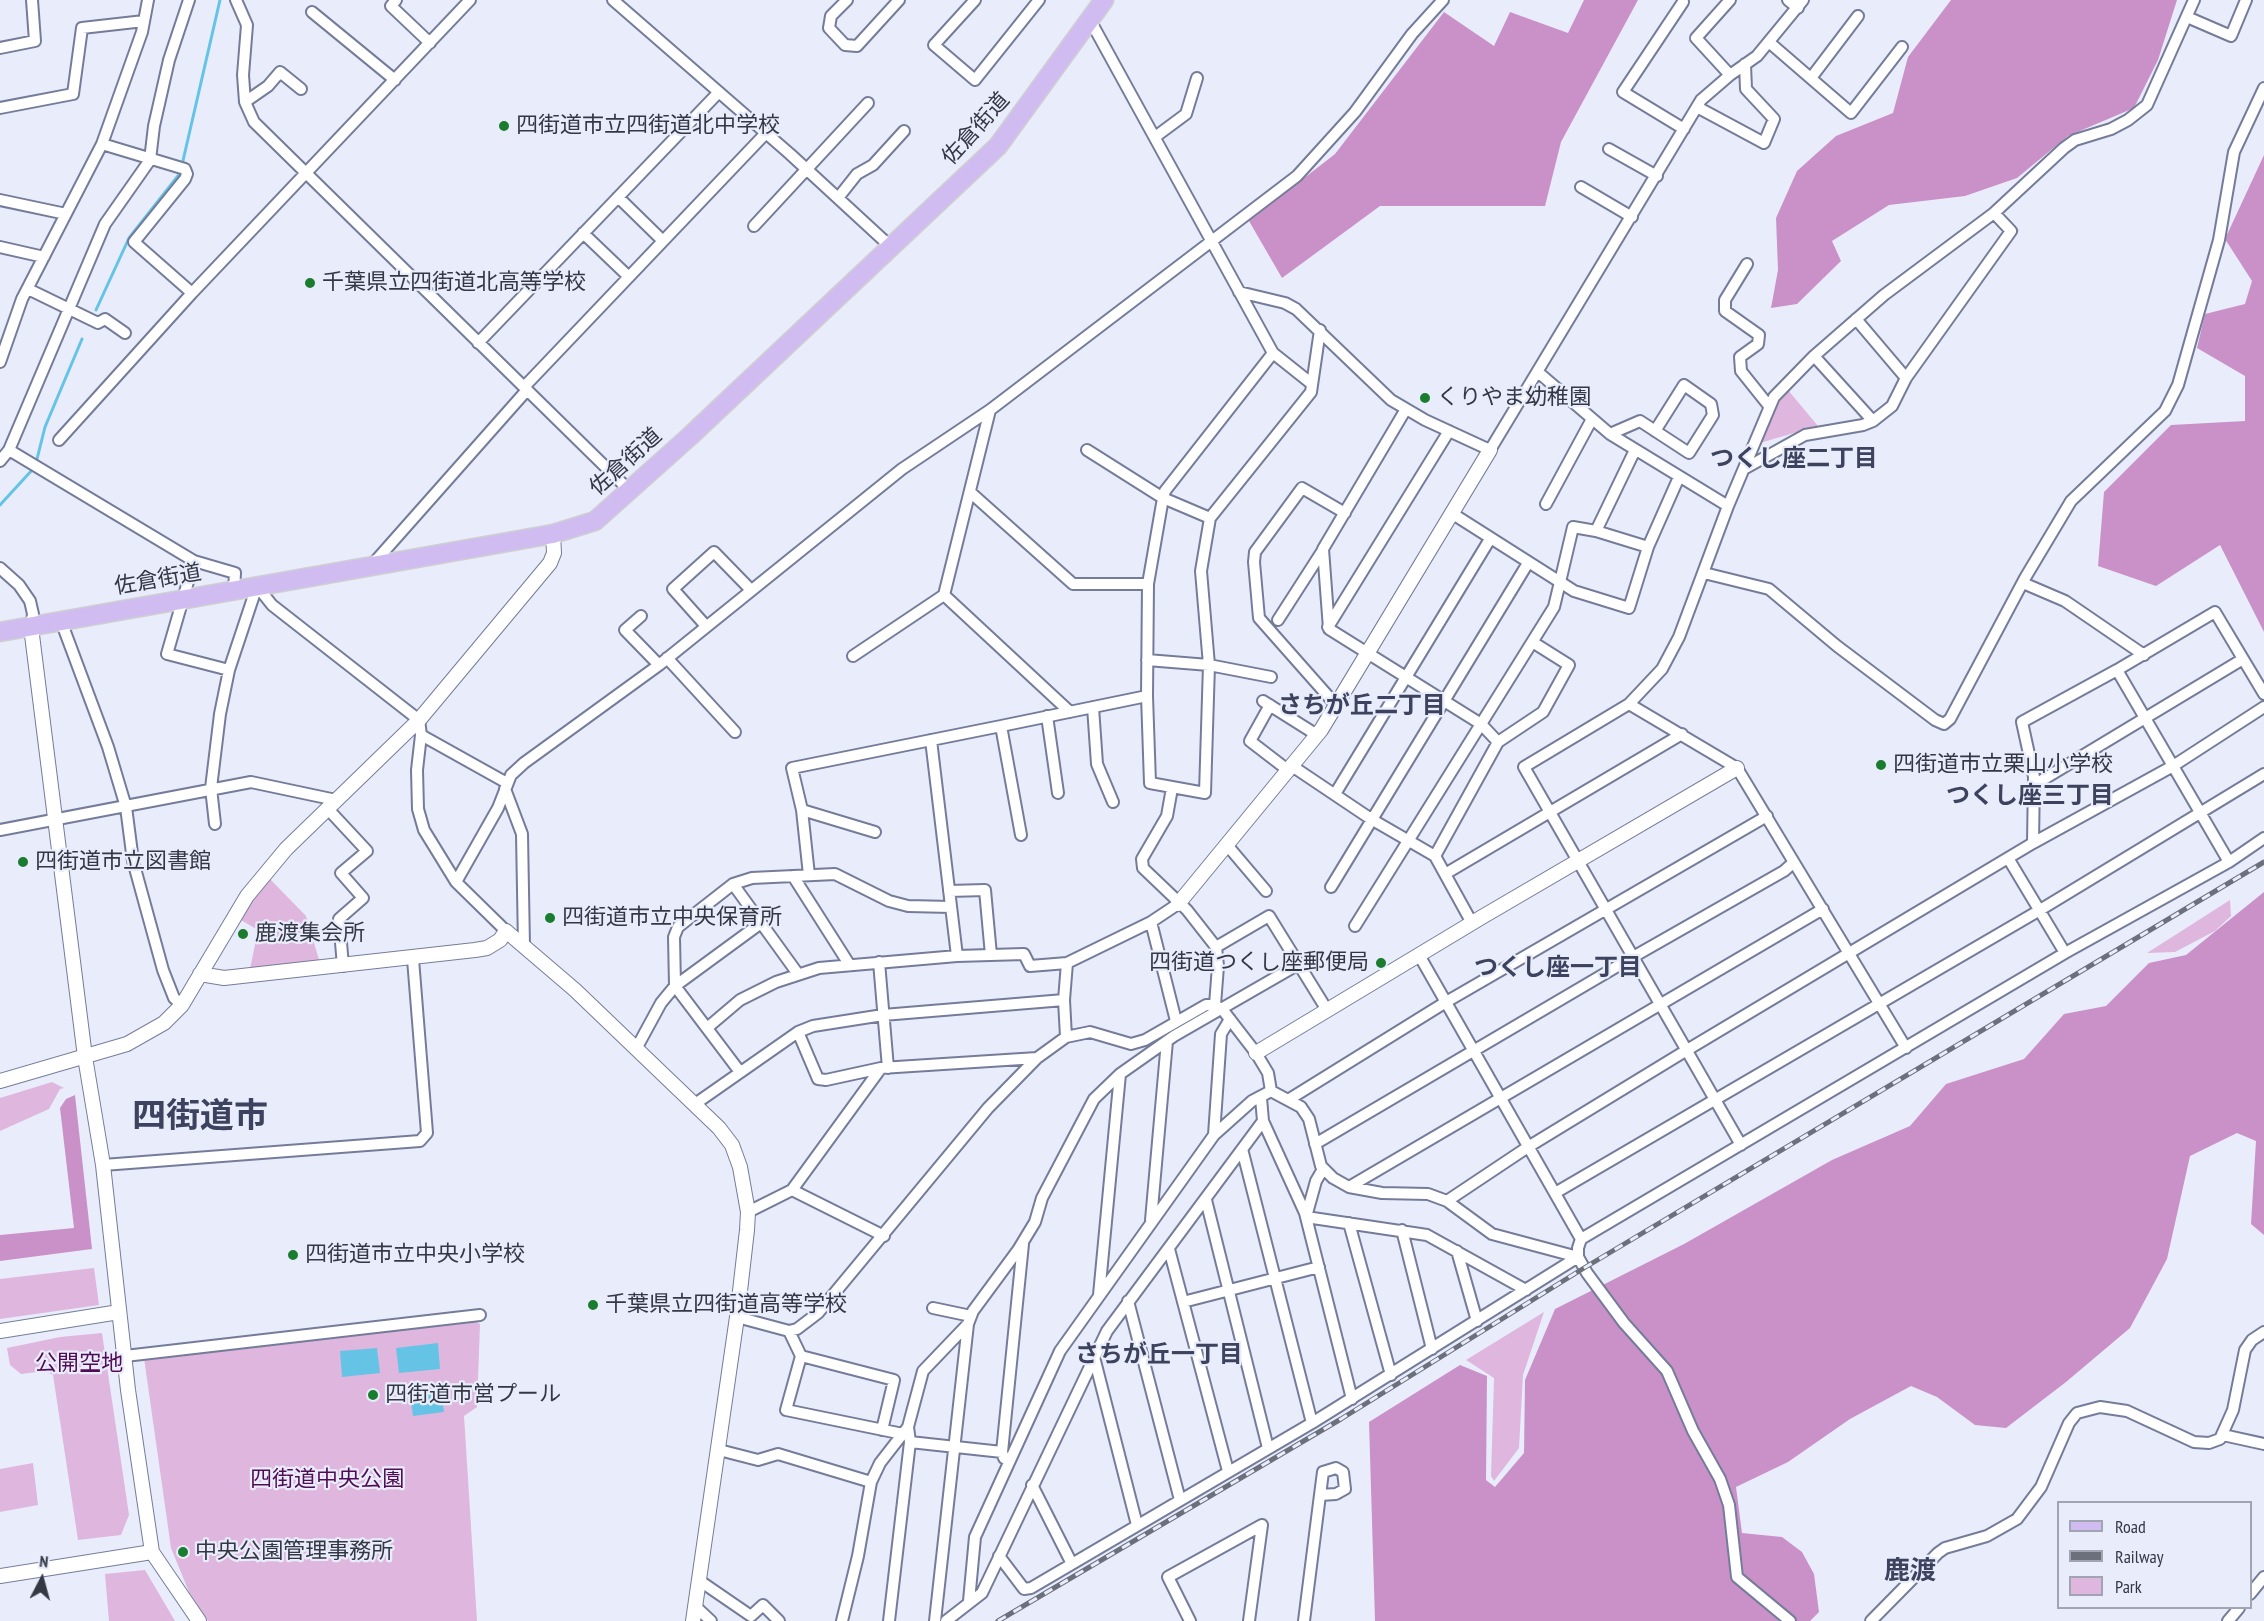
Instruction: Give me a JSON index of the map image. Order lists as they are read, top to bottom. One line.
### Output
{"streets":{"main road":["佐倉街道"]},"districts":["つくし座二丁目","さちが丘二丁目","つくし座三丁目","つくし座一丁目","四街道市","さちが丘一丁目","鹿渡"],"parks":["公開空地","四街道中央公園"],"places":["四街道市立四街道北中学校","千葉県立四街道北高等学校","くりやま幼稚園","四街道市立栗山小学校","四街道市立図書館","四街道市立中央保育所","鹿渡集会所","四街道つくし座郵便局","四街道市立中央小学校","千葉県立四街道高等学校","四街道市営プール","中央公園管理事務所"],"legend":["Road","Railway","Park"],"north":"top"}
